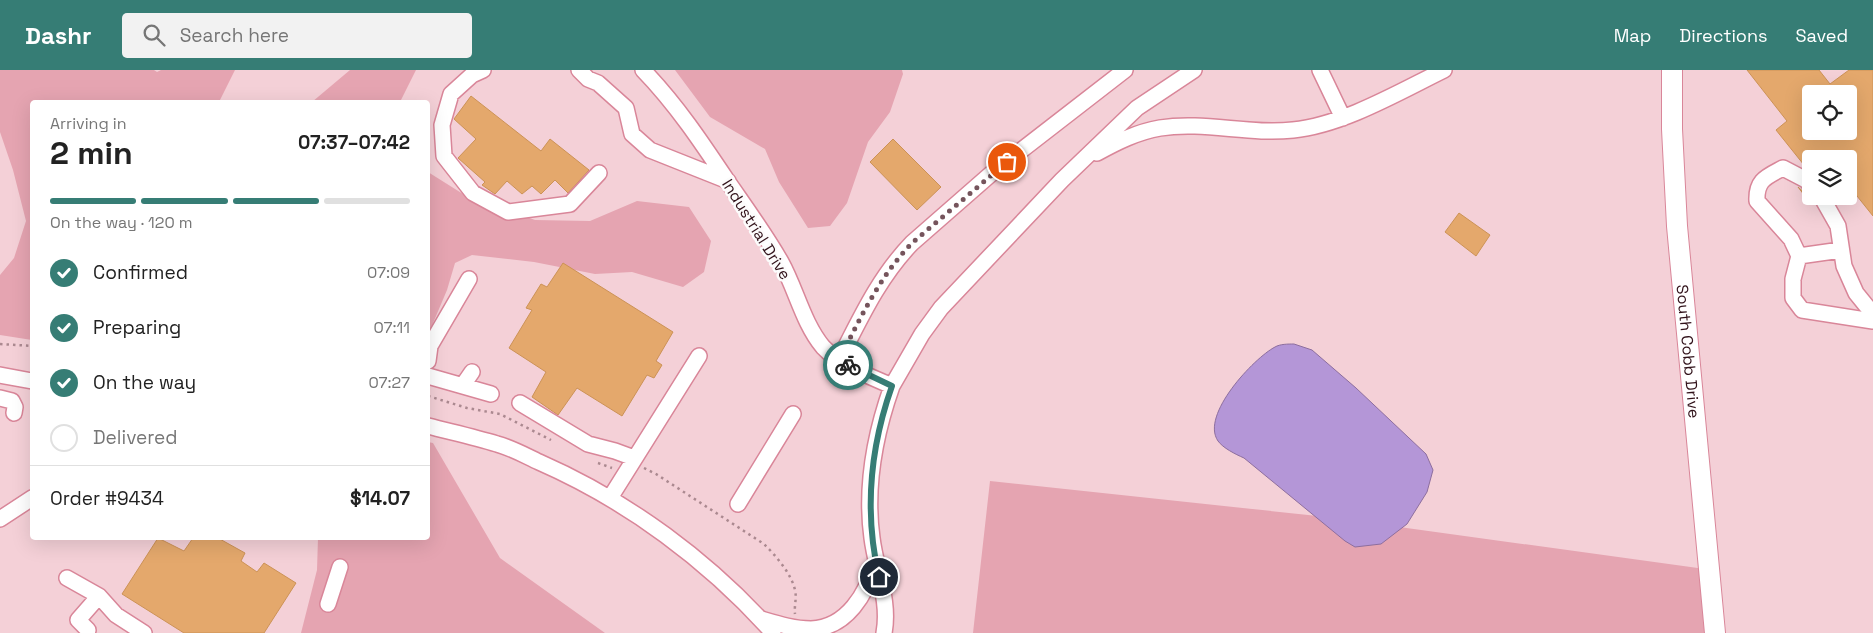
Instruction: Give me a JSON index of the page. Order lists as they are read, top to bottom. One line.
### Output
{"streets":{"main road":["South Cobb Drive"],"street":["Industrial Drive"]},"page":{"header":"Dashr","search":"Search here","nav":["Map","Directions","Saved"],"heading":["2 min","Arriving in","07:37–07:42"],"panel":["Order #9434","$14.07"],"bar":"On the way · 120 m","list":[["Confirmed","07:09"],["Preparing","07:11"],["On the way","07:27"],"Delivered"]}}
